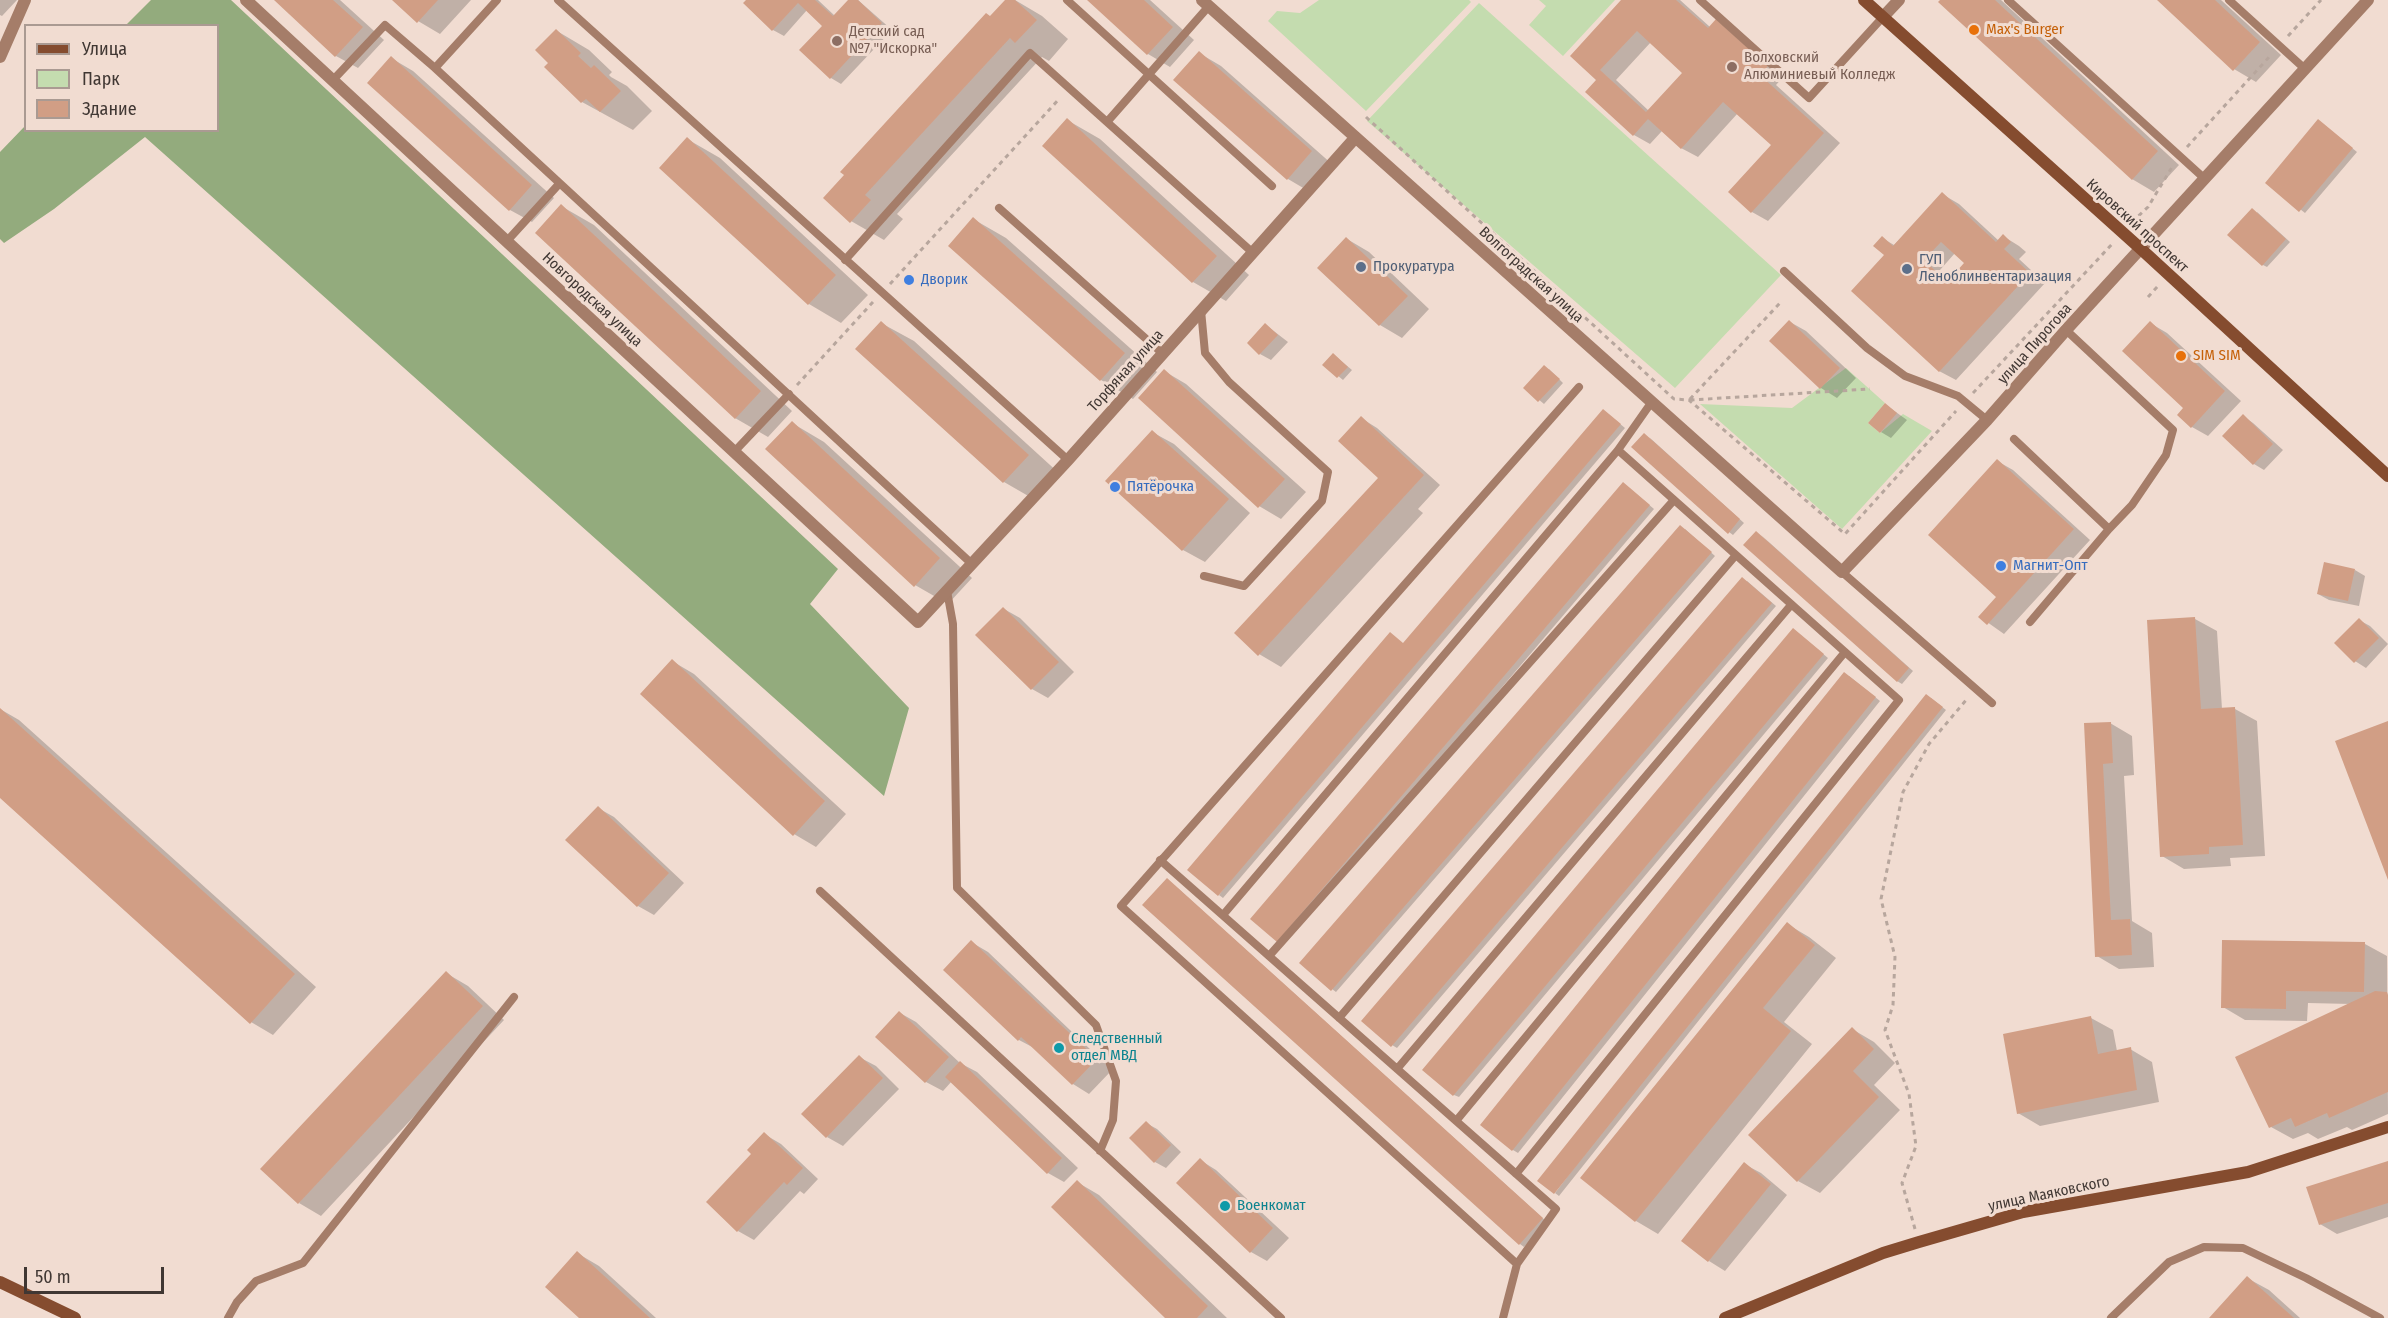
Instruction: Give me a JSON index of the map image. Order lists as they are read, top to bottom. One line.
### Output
{"streets":{"street":["Кировский проспект","Волгоградская улица","Новгородская улица","улица Пирогова","Торфяная улица","улица Маяковского"]},"crossings":[["Кировский проспект","улица Пирогова"],["Волгоградская улица","улица Пирогова"],["Волгоградская улица","Торфяная улица"],["Новгородская улица","Торфяная улица"]],"places":["Max's Burger","Детский cад №7 \"Искорка\"","Волховский Алюминиевый Колледж","Прокуратура","ГУП Леноблинвентаризация","Дворик","SIM SIM","Пятёрочка","Магнит-Опт","Следственный отдел МВД","Военкомат"],"legend":["Улица","Парк","Здание"],"scale_bar":"50 m"}
